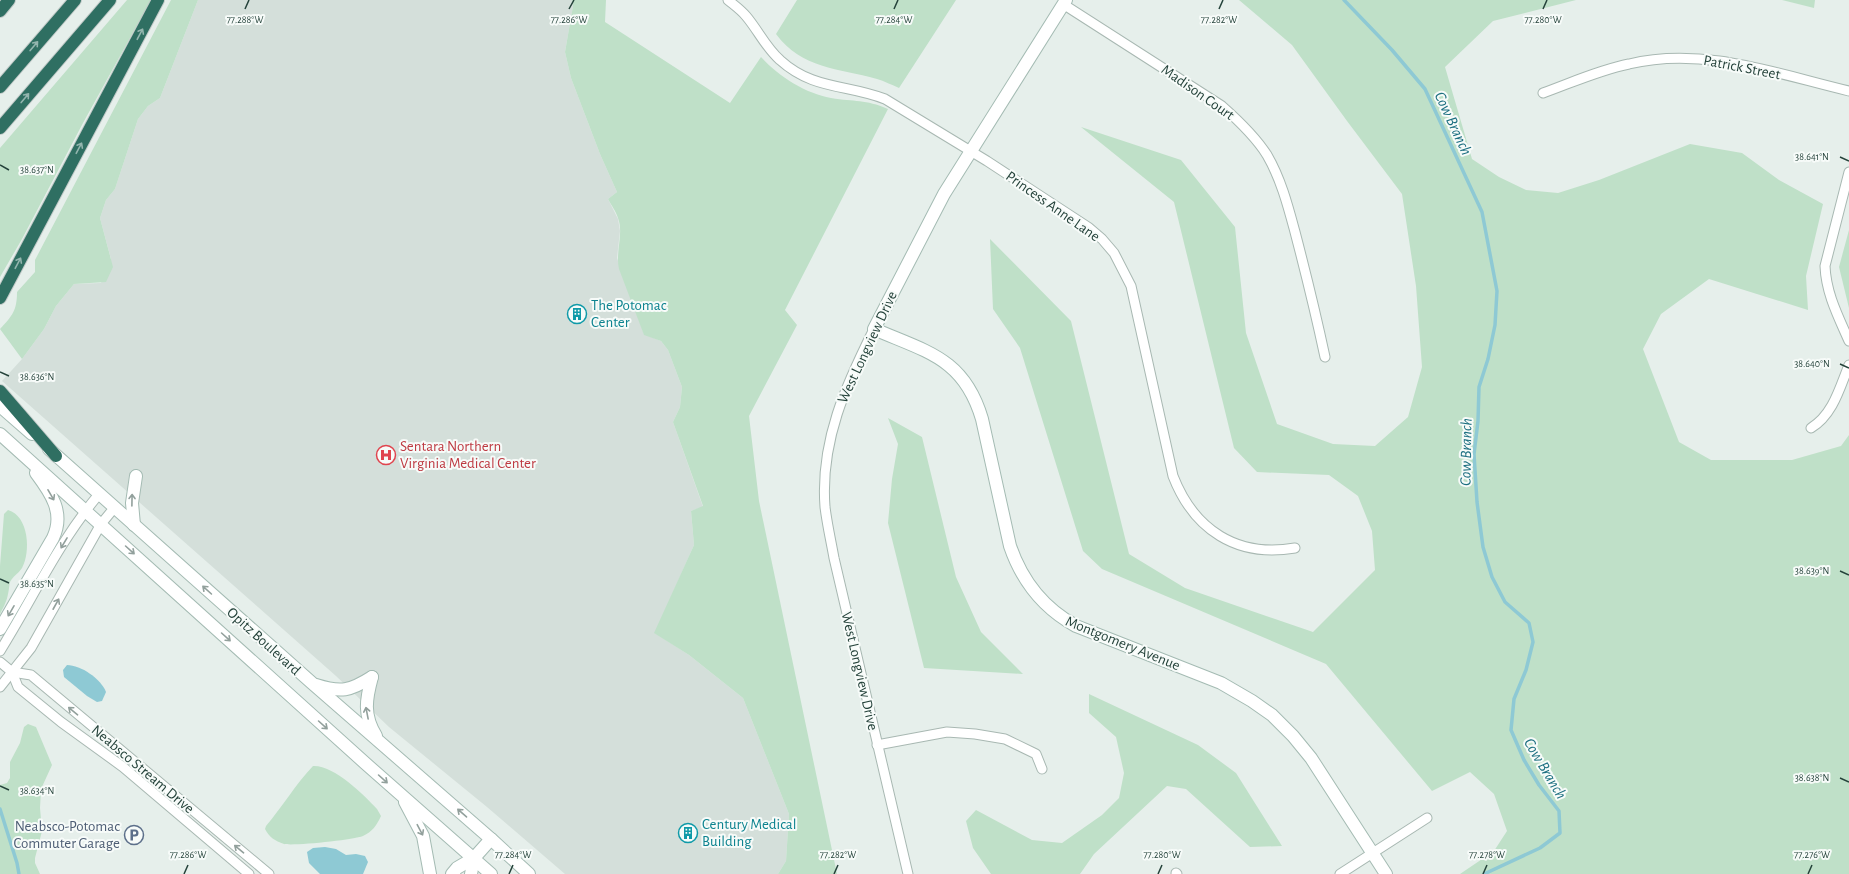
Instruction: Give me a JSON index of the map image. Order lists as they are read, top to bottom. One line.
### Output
{"streets":{"main road":["West Longview Drive","Opitz Boulevard","Montgomery Avenue"],"street":["Patrick Street","Madison Court","Princess Anne Lane","Neabsco Stream Drive"]},"crossings":[["Madison Court","West Longview Drive"],["Princess Anne Lane","West Longview Drive"],["West Longview Drive","Montgomery Avenue"]],"water":["Cow Branch"],"places":{"building":["The Potomac Center","Century Medical Building"],"hospital":["Sentara Northern Virginia Medical Center"],"parking":["Neabsco-Potomac Commuter Garage"]},"coordinates":["77.288°W","77.286°W","77.284°W","77.282°W","77.280°W","38.641°N","38.637°N","38.640°N","38.636°N","38.639°N","38.635°N","38.638°N","38.634°N","77.278°W","77.276°W"]}
